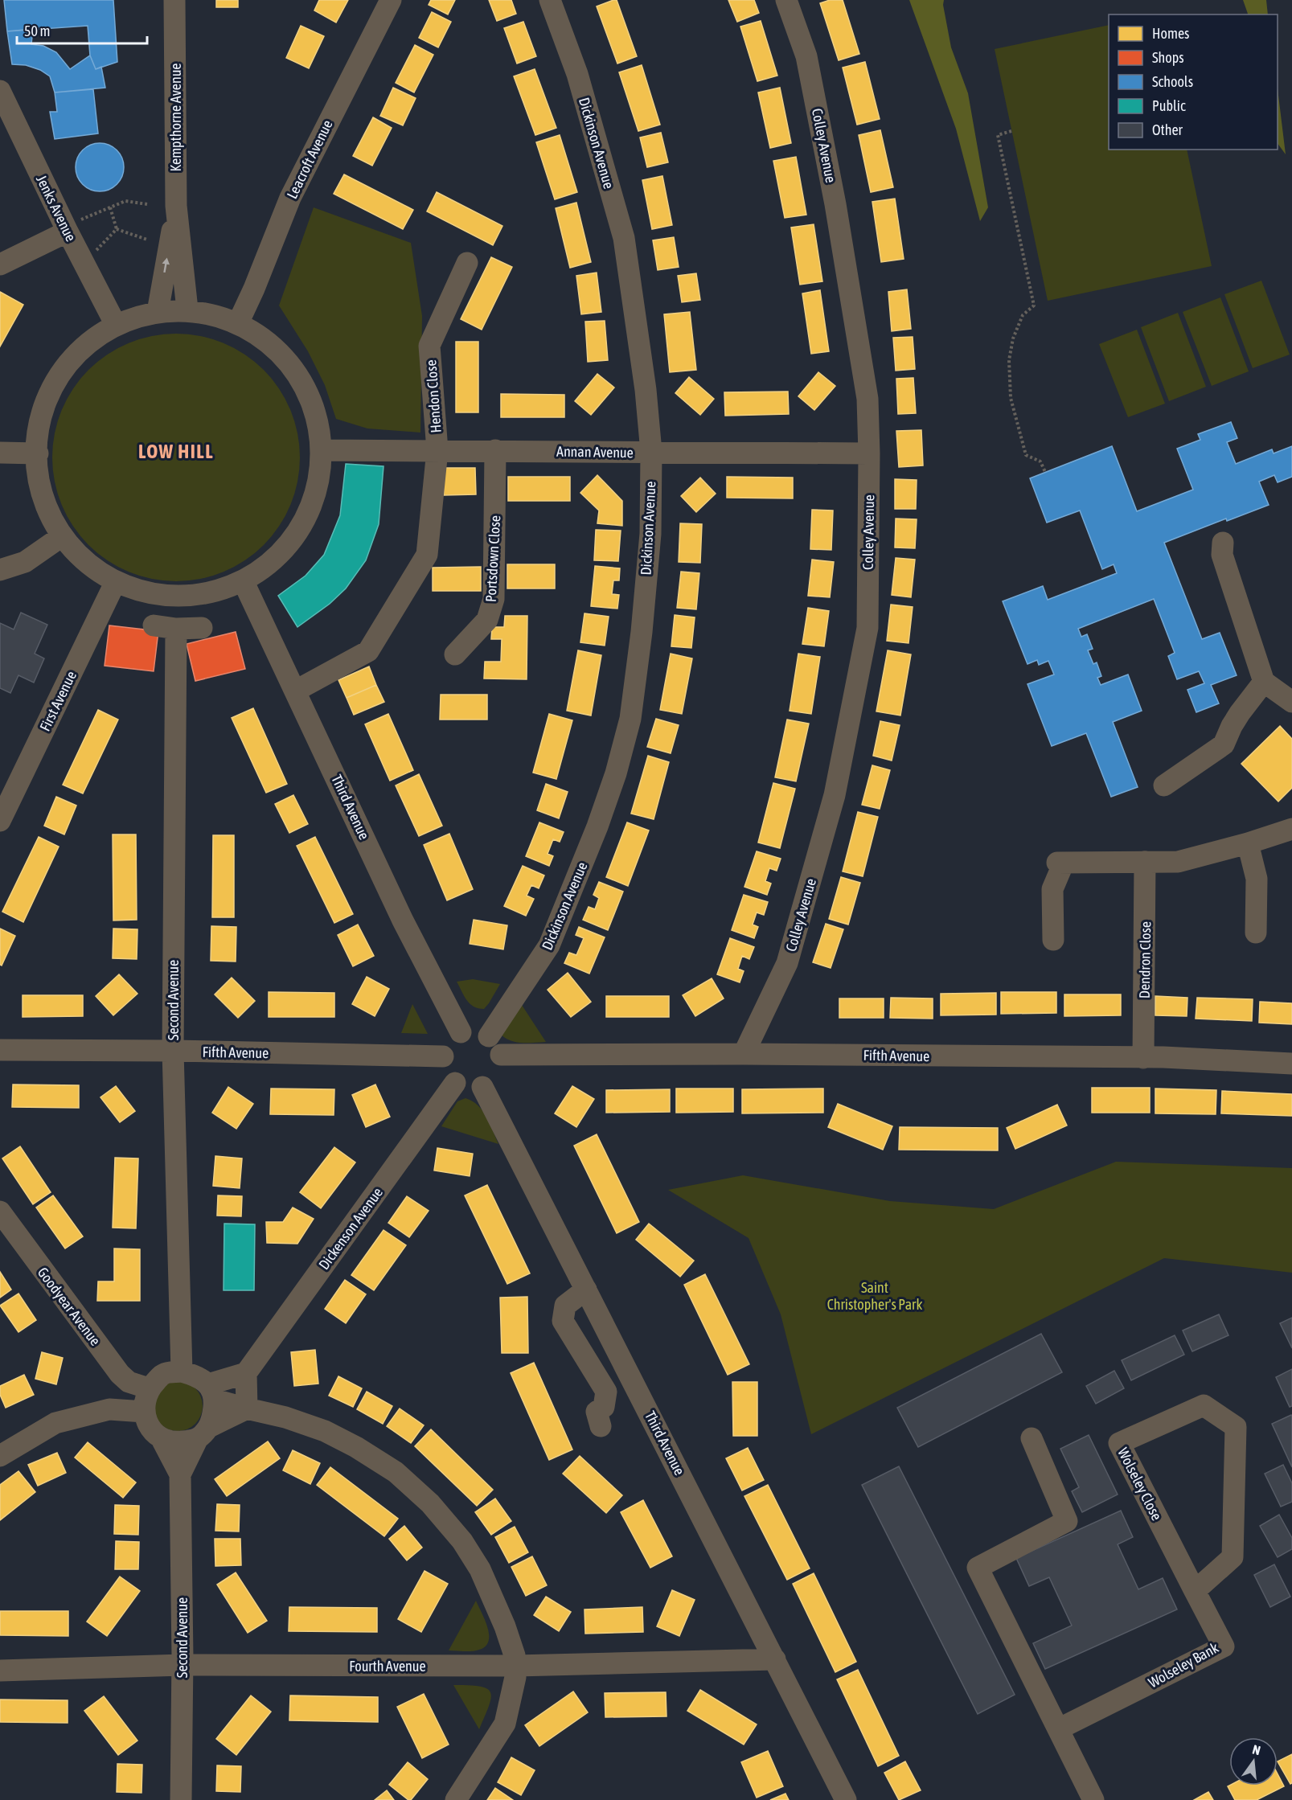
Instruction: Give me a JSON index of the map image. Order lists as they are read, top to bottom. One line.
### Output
{"streets":{"street":["Kempthorne Avenue","Dickinson Avenue","Colley Avenue","Leacroft Avenue","Jenks Avenue","Hendon Close","Annan Avenue","Portsdown Close","First Avenue","Third Avenue","Dendron Close","Second Avenue","Fifth Avenue","Dickenson Avenue","Goodyear Avenue","Wolseley Close","Wolseley Bank","Fourth Avenue"]},"crossings":[["Dickinson Avenue","Annan Avenue"],["Dickinson Avenue","Third Avenue"],["Dickinson Avenue","Fifth Avenue"],["Dickinson Avenue","Dickenson Avenue"],["Colley Avenue","Annan Avenue"],["Colley Avenue","Fifth Avenue"],["Hendon Close","Annan Avenue"],["Hendon Close","Third Avenue"],["Annan Avenue","Portsdown Close"],["Third Avenue","Fifth Avenue"],["Third Avenue","Dickenson Avenue"],["Third Avenue","Fourth Avenue"],["Dendron Close","Fifth Avenue"],["Second Avenue","Fifth Avenue"],["Second Avenue","Goodyear Avenue"],["Second Avenue","Fourth Avenue"],["Fifth Avenue","Dickenson Avenue"],["Wolseley Close","Wolseley Bank"]],"districts":["LOW HILL"],"parks":["Saint Christopher's Park"],"legend":["Homes","Shops","Schools","Public","Other"],"scale_bar":"50 m","north":"top"}
